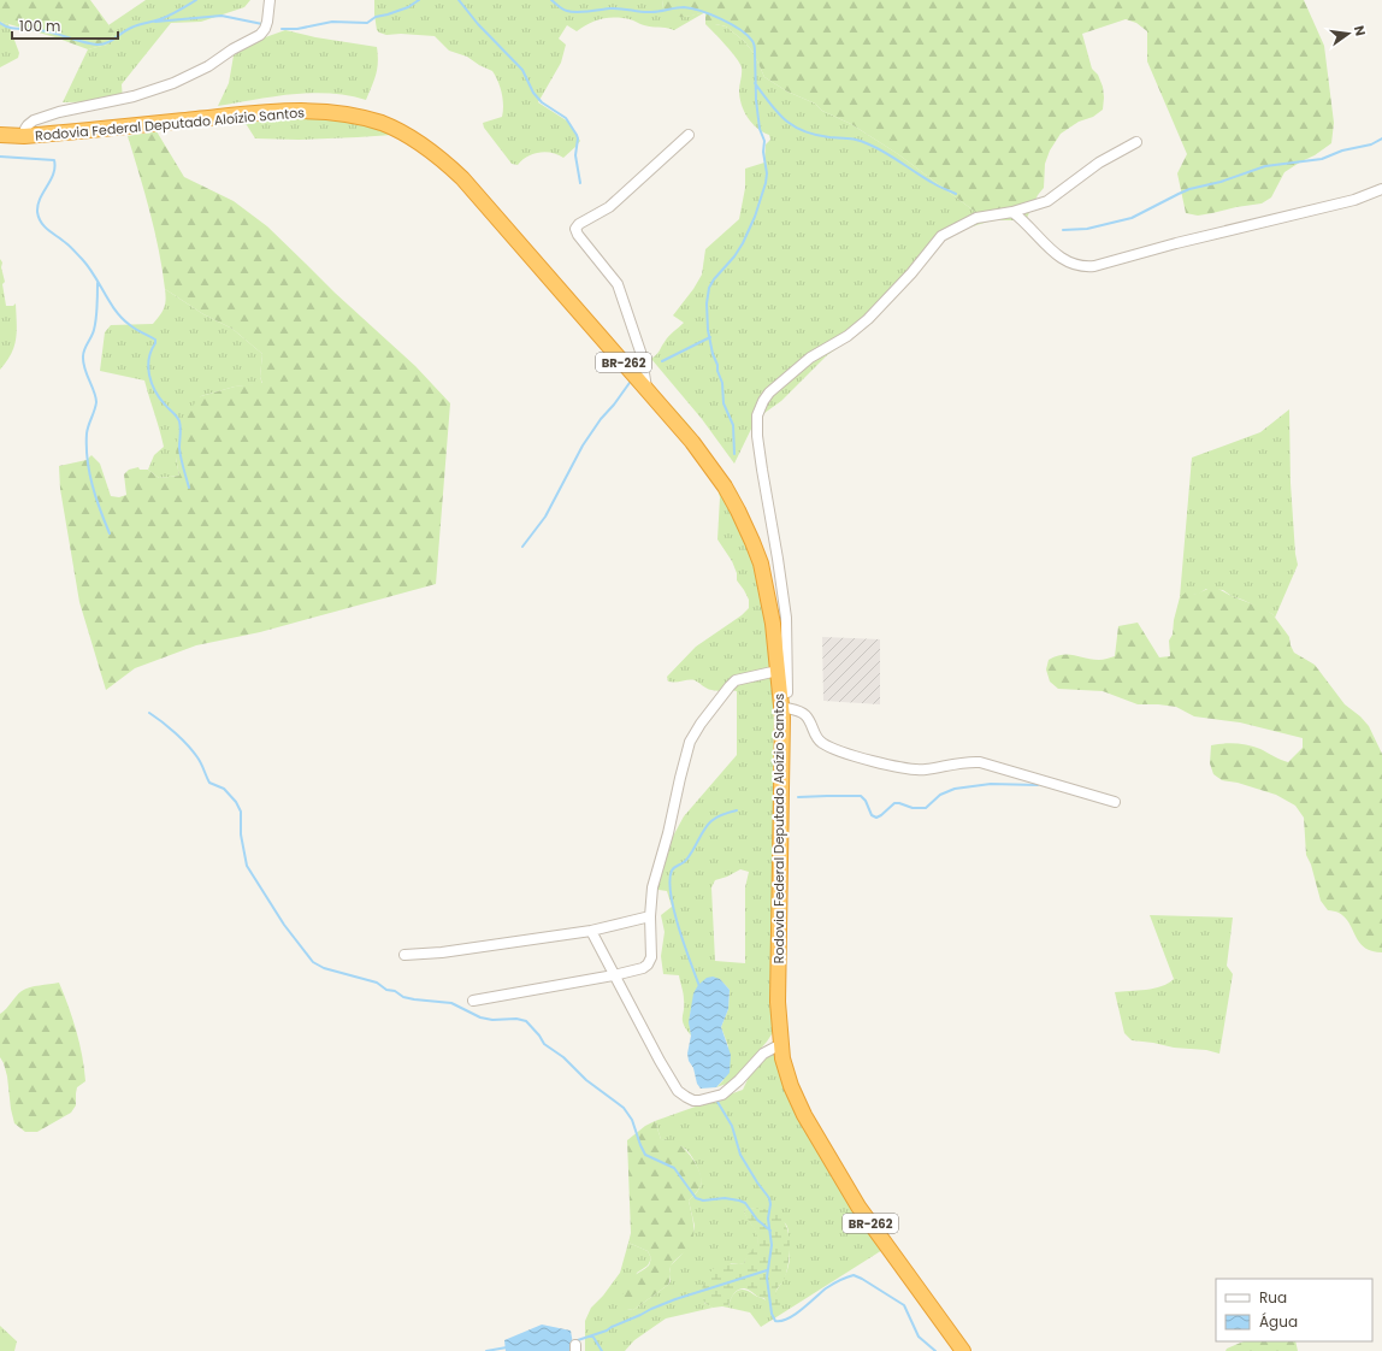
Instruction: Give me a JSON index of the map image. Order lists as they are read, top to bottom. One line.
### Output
{"streets":{"highway":["Rodovia Federal Deputado Aloízio Santos","BR-262"]},"legend":["Rua","Água"],"scale_bar":"100 m","north":"right"}
